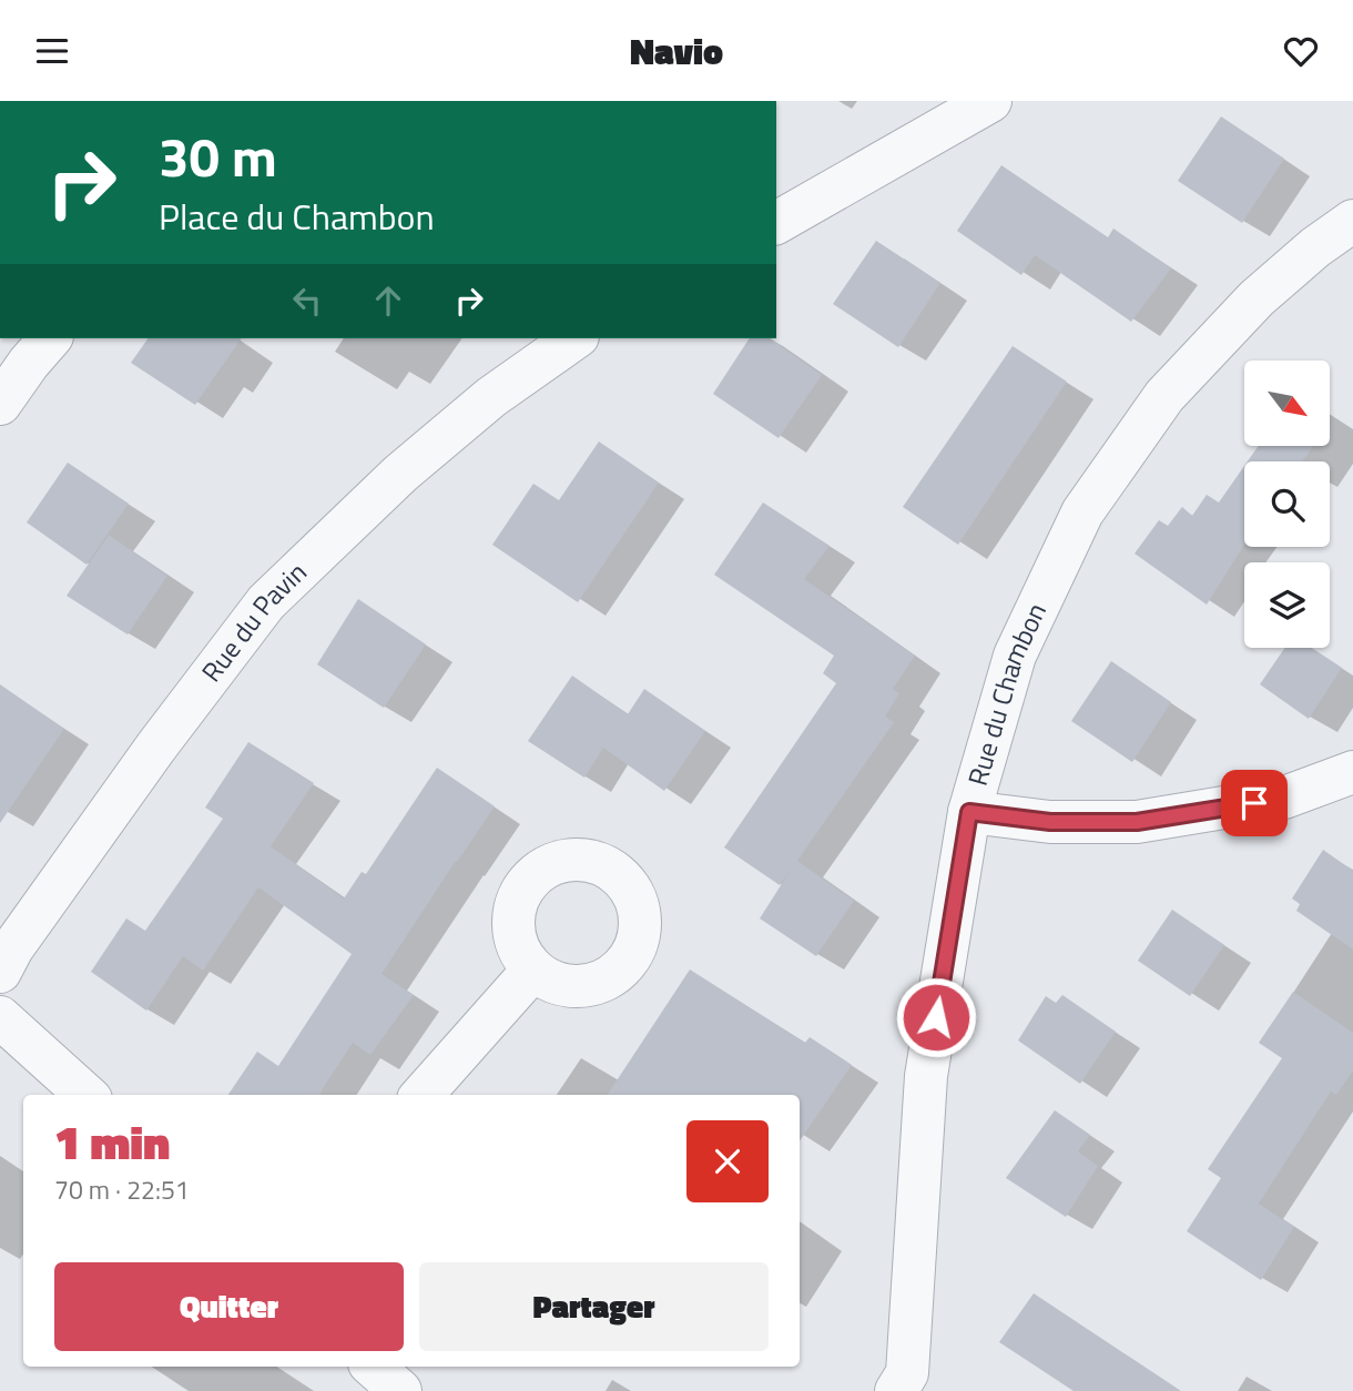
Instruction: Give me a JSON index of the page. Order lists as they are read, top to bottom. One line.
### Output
{"streets":{"street":["Rue du Pavin","Rue du Chambon"]},"north":"bottom right","page":{"header":"Navio","turn":["30 m","Place du Chambon"],"heading":["1 min","70 m · 22:51"],"buttons":["Quitter","Partager"]}}
